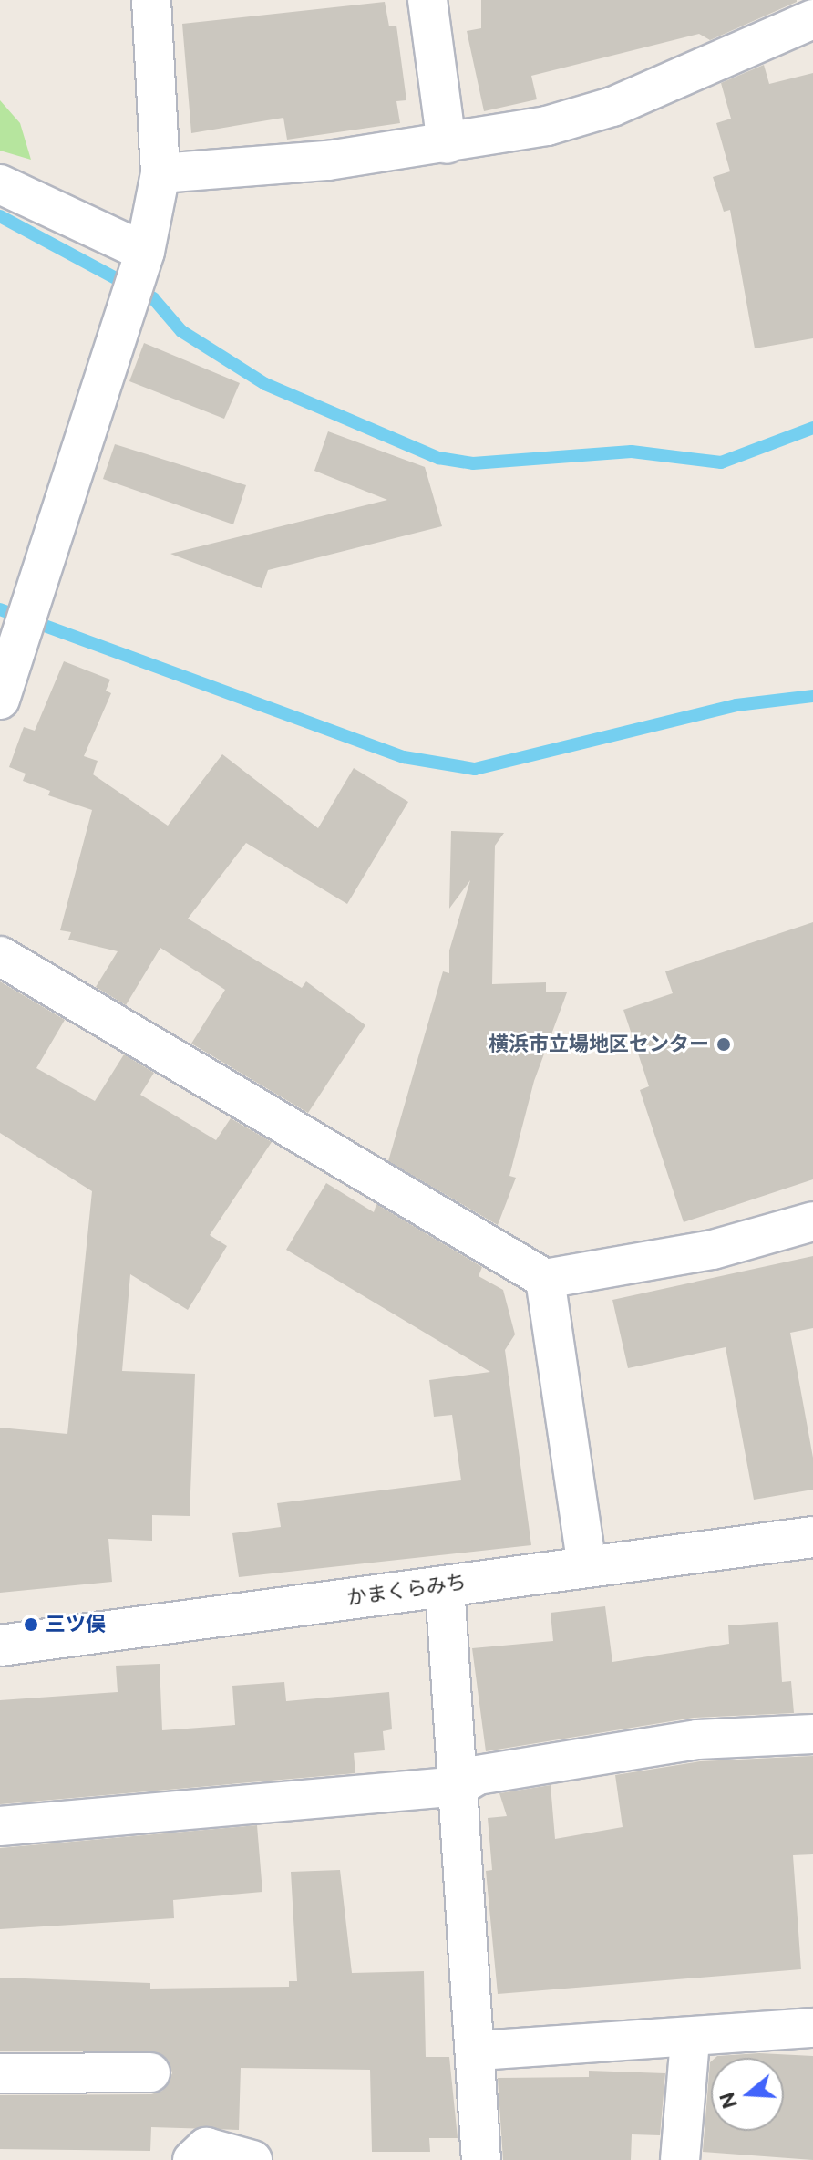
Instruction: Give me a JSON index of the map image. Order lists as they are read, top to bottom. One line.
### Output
{"streets":{"main road":["かまくらみち"]},"places":["横浜市立場地区センター","三ツ俣"],"north":"left"}
